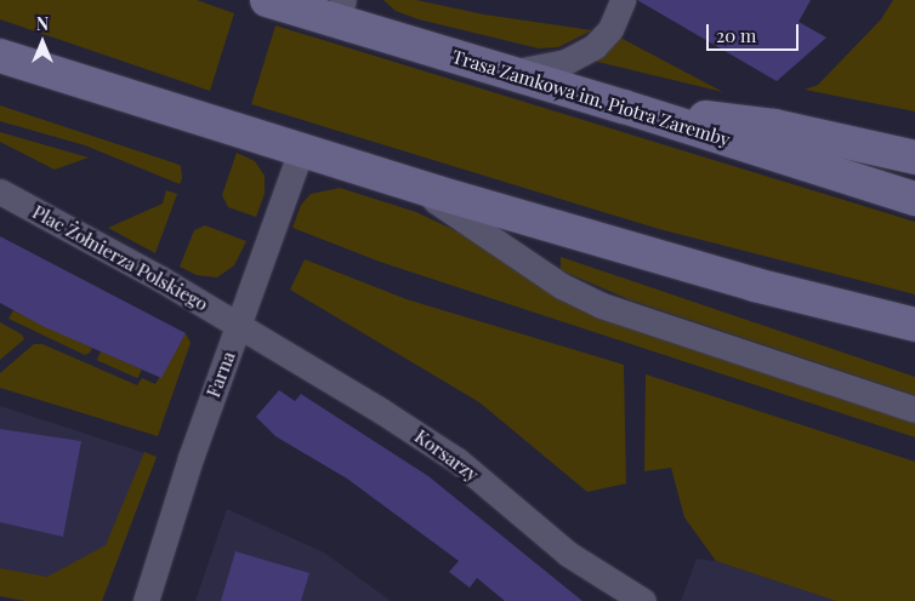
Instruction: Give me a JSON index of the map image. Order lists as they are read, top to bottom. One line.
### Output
{"streets":{"main road":["Trasa Zamkowa im. Piotra Zaremby"],"street":["Plac Żołnierza Polskiego","Farna","Korsarzy"]},"crossings":[["Plac Żołnierza Polskiego","Farna"],["Plac Żołnierza Polskiego","Korsarzy"],["Farna","Korsarzy"]],"scale_bar":"20 m","north":"top"}
